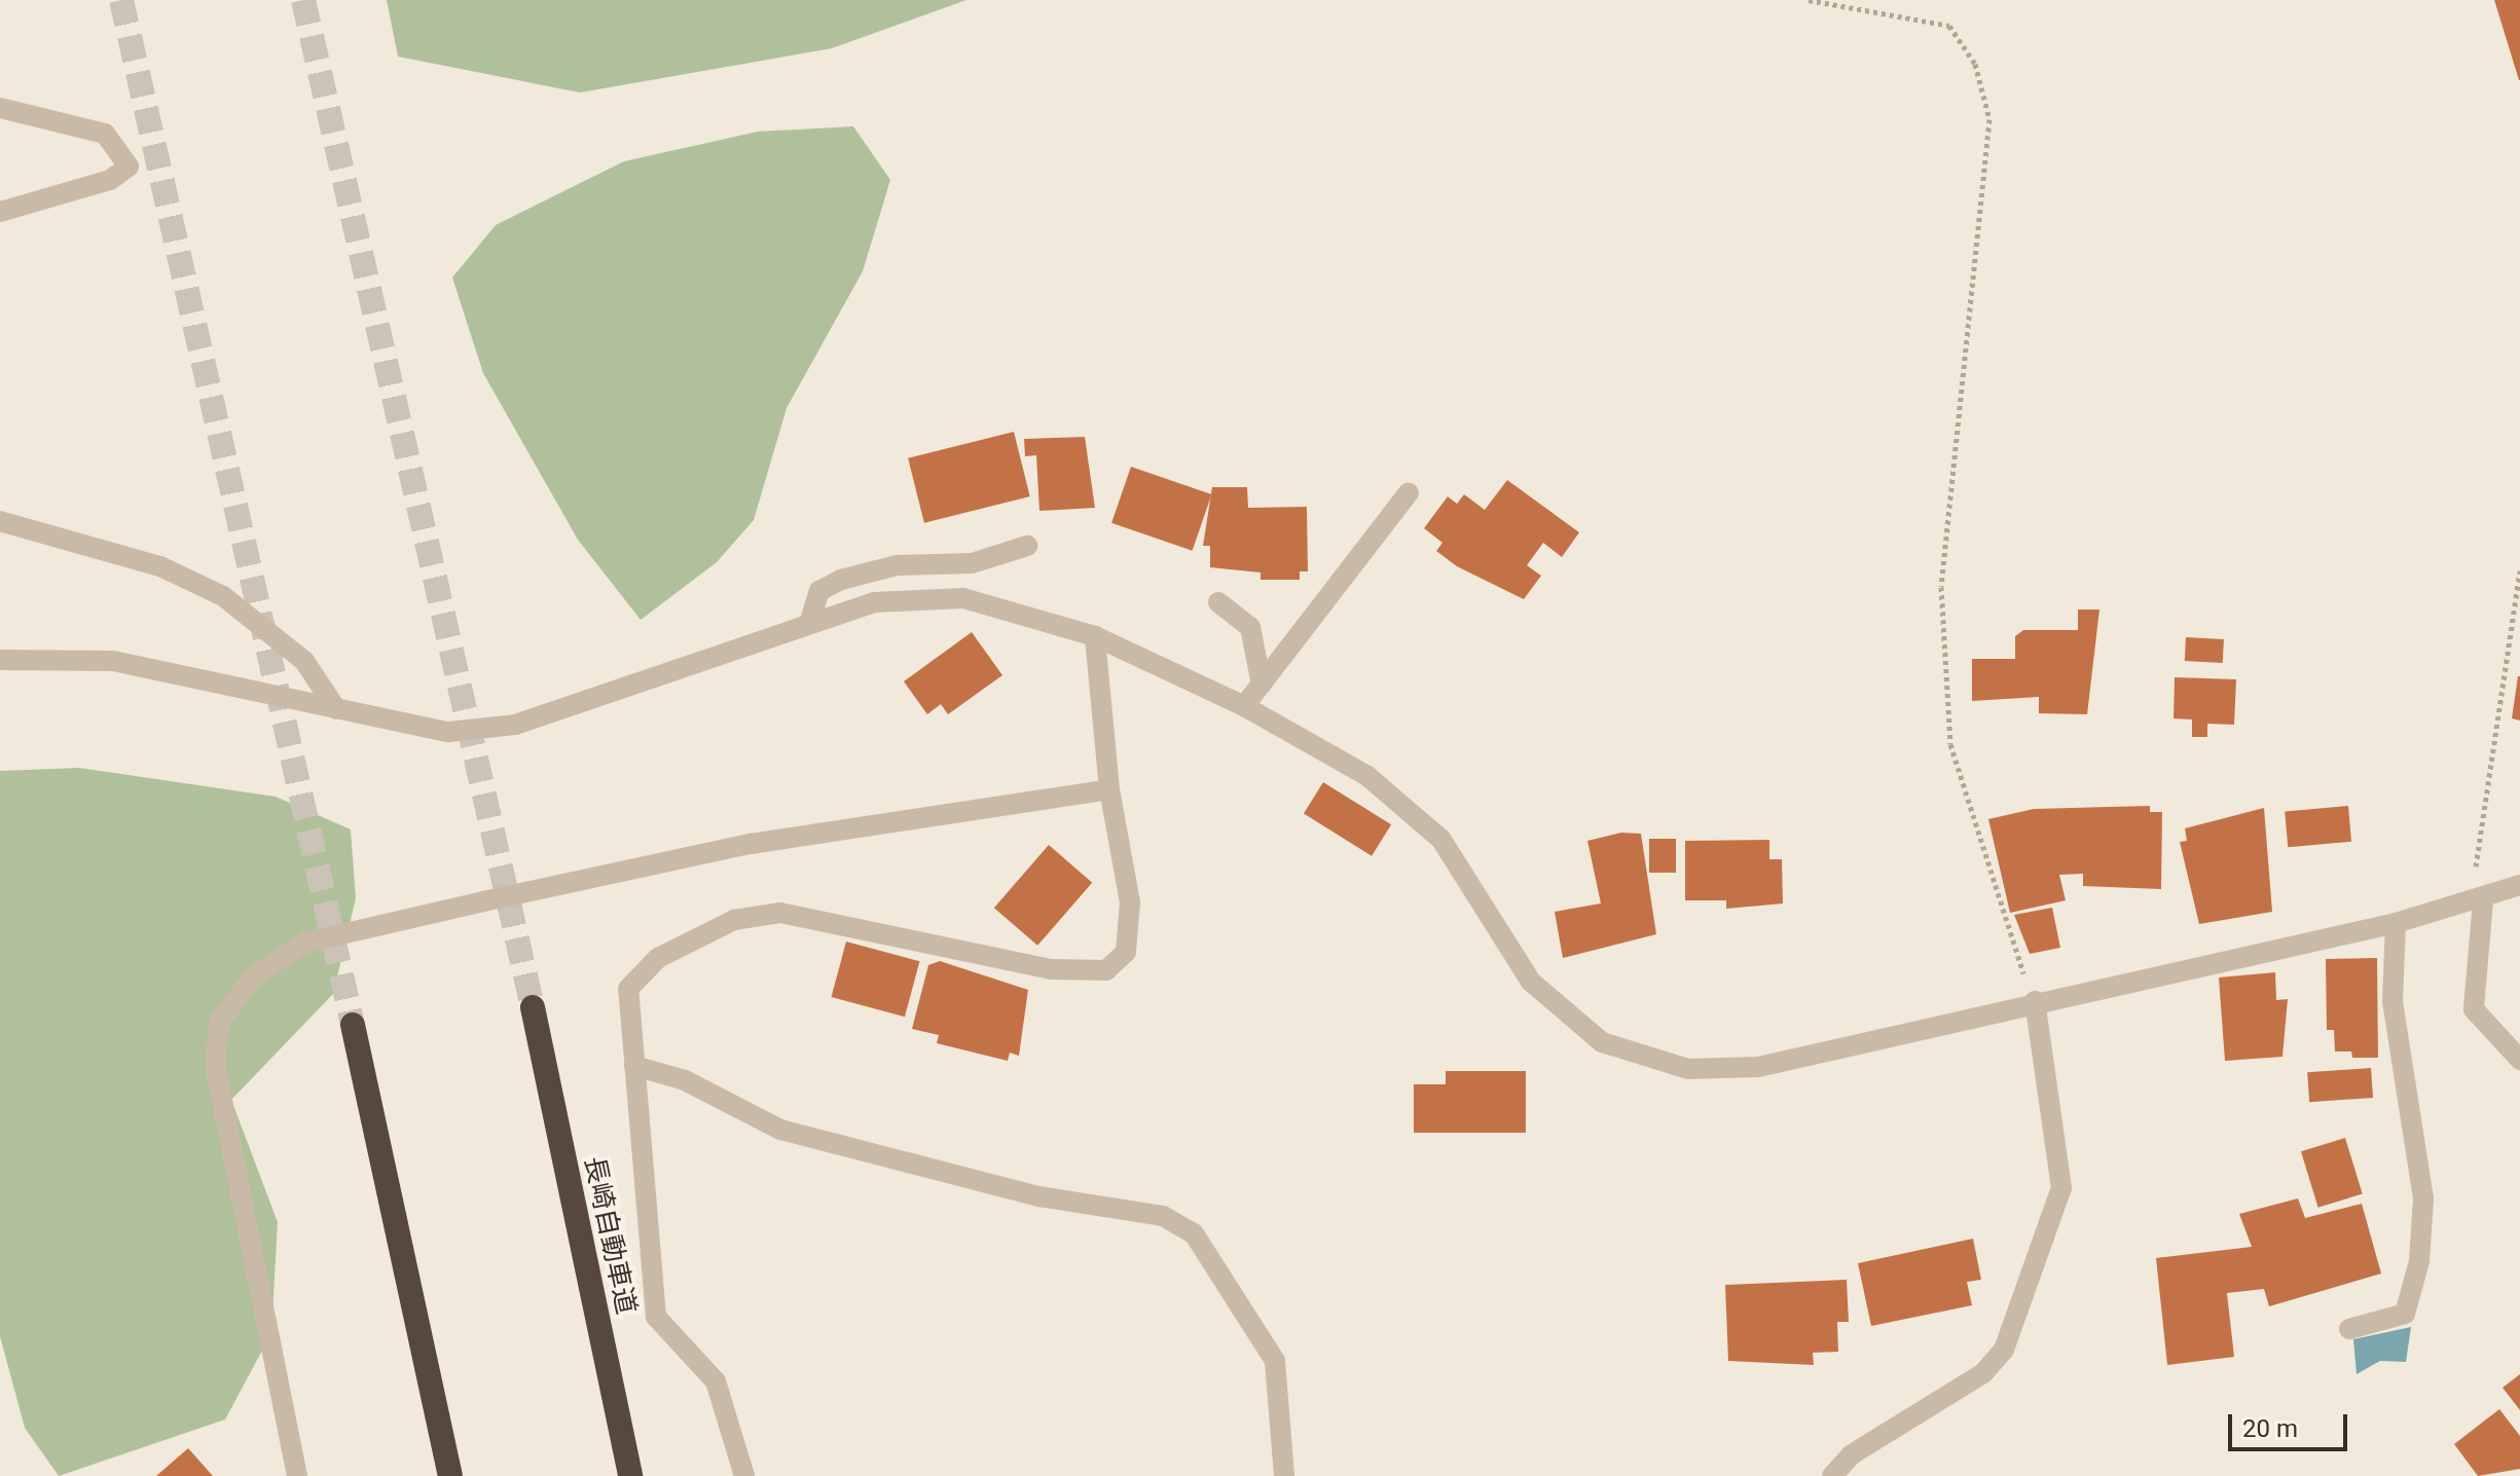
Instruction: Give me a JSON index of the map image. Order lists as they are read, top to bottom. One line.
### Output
{"streets":{"highway":["長崎自動車道"]},"scale_bar":"20 m"}
